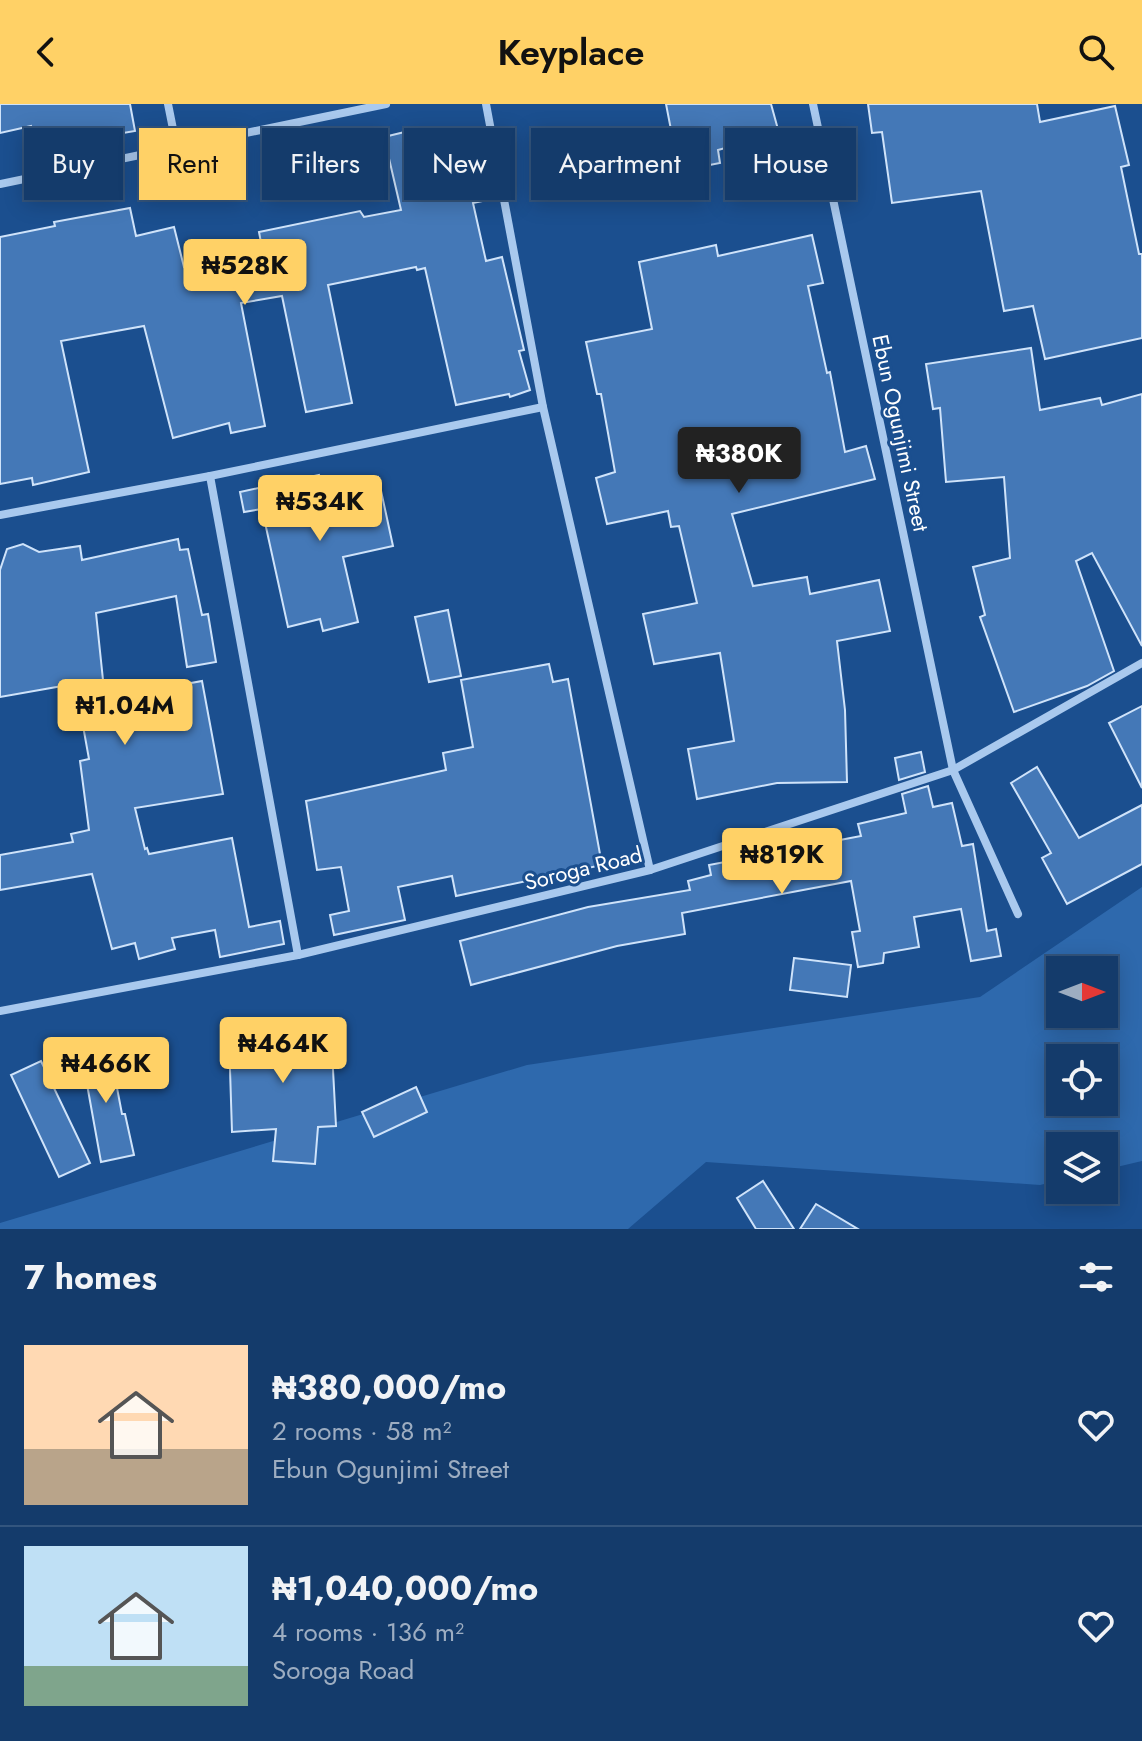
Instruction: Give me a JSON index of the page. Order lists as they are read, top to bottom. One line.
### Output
{"streets":{"street":["Ebun Ogunjimi Street","Soroga Road"]},"crossings":[["Ebun Ogunjimi Street","Soroga Road"]],"north":"right","page":{"header":"Keyplace","chip":["Buy","Rent","Filters","New","Apartment","House"],"price":["₦528K","₦380K","₦534K","₦1.04M","₦819K","₦464K","₦466K"],"heading":"7 homes","list":[{"name":"₦380,000/mo","note":"2 rooms · 58 m² · Ebun Ogunjimi Street"},{"name":"₦1,040,000/mo","note":"4 rooms · 136 m² · Soroga Road"}]}}
